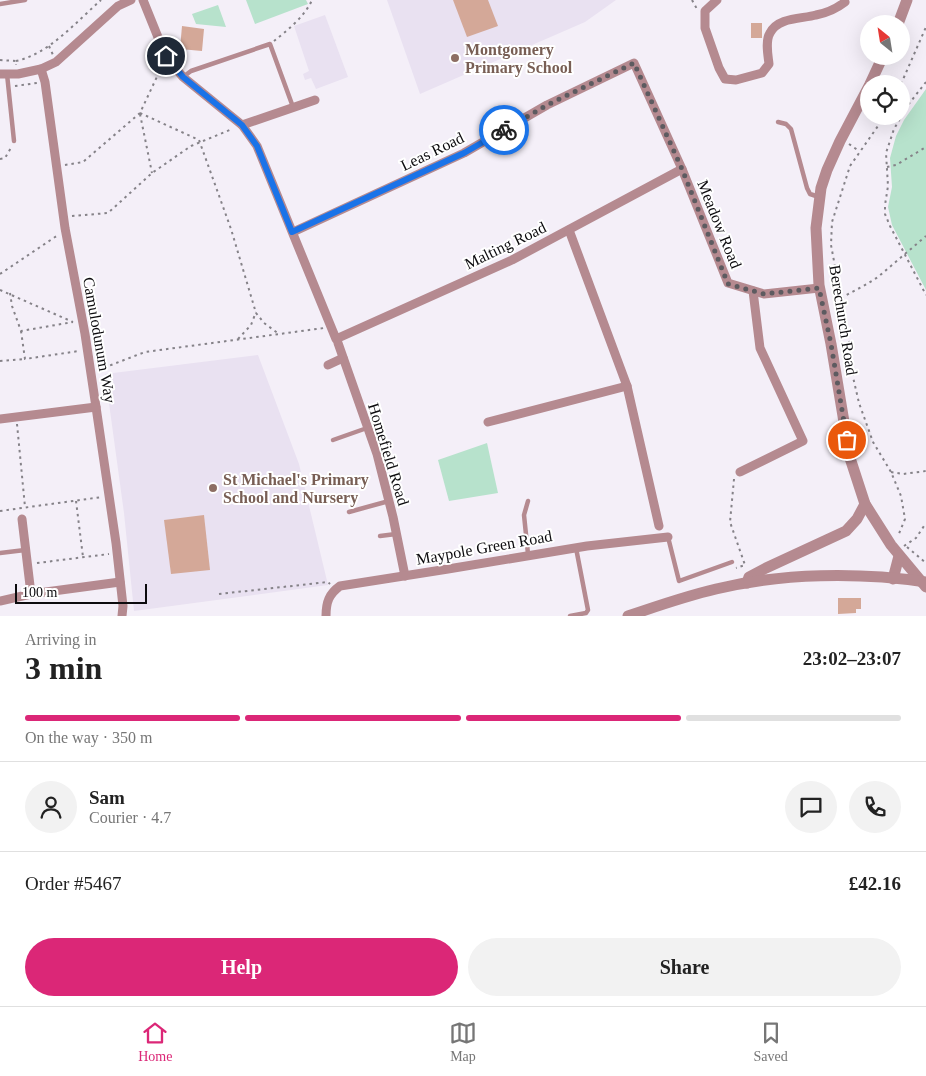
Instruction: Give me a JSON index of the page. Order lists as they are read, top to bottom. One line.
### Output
{"streets":{"street":["Leas Road","Meadow Road","Malting Road","Berechurch Road","Camulodunum Way","Homefield Road","Maypole Green Road"]},"crossings":[["Leas Road","Meadow Road"],["Leas Road","Homefield Road"],["Meadow Road","Malting Road"],["Meadow Road","Berechurch Road"],["Malting Road","Homefield Road"],["Homefield Road","Maypole Green Road"]],"places":["Montgomery Primary School","St Michael's Primary School and Nursery"],"scale_bar":"100 m","north":"top left","page":{"scale":"100 m","heading":["3 min","Arriving in","23:02–23:07"],"panel":["Sam","Courier · 4.7","Order #5467","£42.16"],"bar":"On the way · 350 m","buttons":["Help","Share"],"tabs":["Home","Map","Saved"]}}
